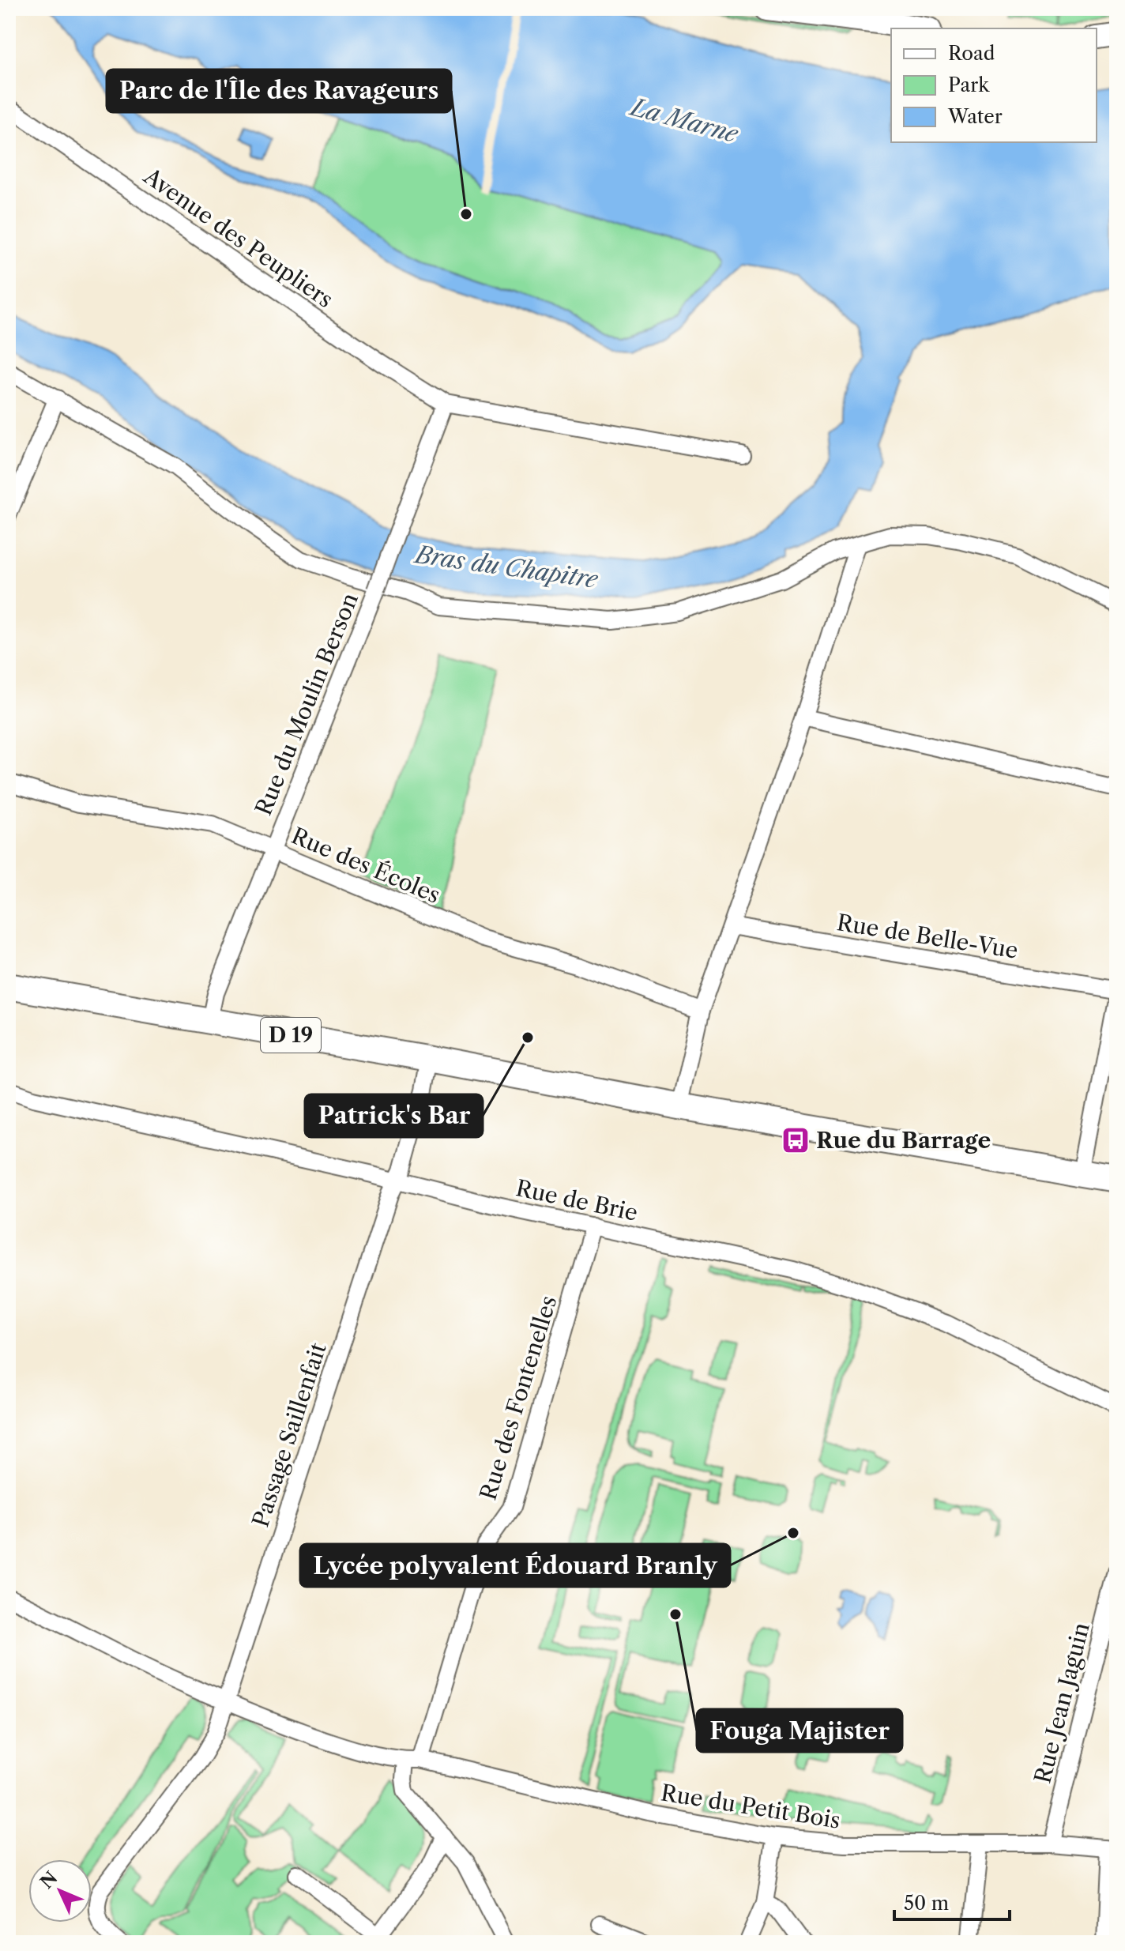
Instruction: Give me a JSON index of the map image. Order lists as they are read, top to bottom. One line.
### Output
{"streets":{"main road":["D 19"],"street":["Avenue des Peupliers","Rue du Moulin Berson","Rue des Écoles","Rue de Belle-Vue","Rue de Brie","Rue des Fontenelles","Passage Saillenfait","Rue Jean Jaguin","Rue du Petit Bois"]},"crossings":[["Avenue des Peupliers","Rue du Moulin Berson"],["Rue du Moulin Berson","Rue des Écoles"],["Rue du Moulin Berson","D 19"],["D 19","Passage Saillenfait"],["Rue de Brie","Rue des Fontenelles"],["Rue de Brie","Passage Saillenfait"],["Rue des Fontenelles","Rue du Petit Bois"],["Passage Saillenfait","Rue du Petit Bois"],["Rue Jean Jaguin","Rue du Petit Bois"]],"water":["La Marne","Bras du Chapitre"],"places":{"other":["Parc de l'Île des Ravageurs","Patrick's Bar","Lycée polyvalent Édouard Branly","Fouga Majister"],"bus stop":["Rue du Barrage"]},"legend":["Road","Park","Water"],"scale_bar":"50 m","north":"top left"}
